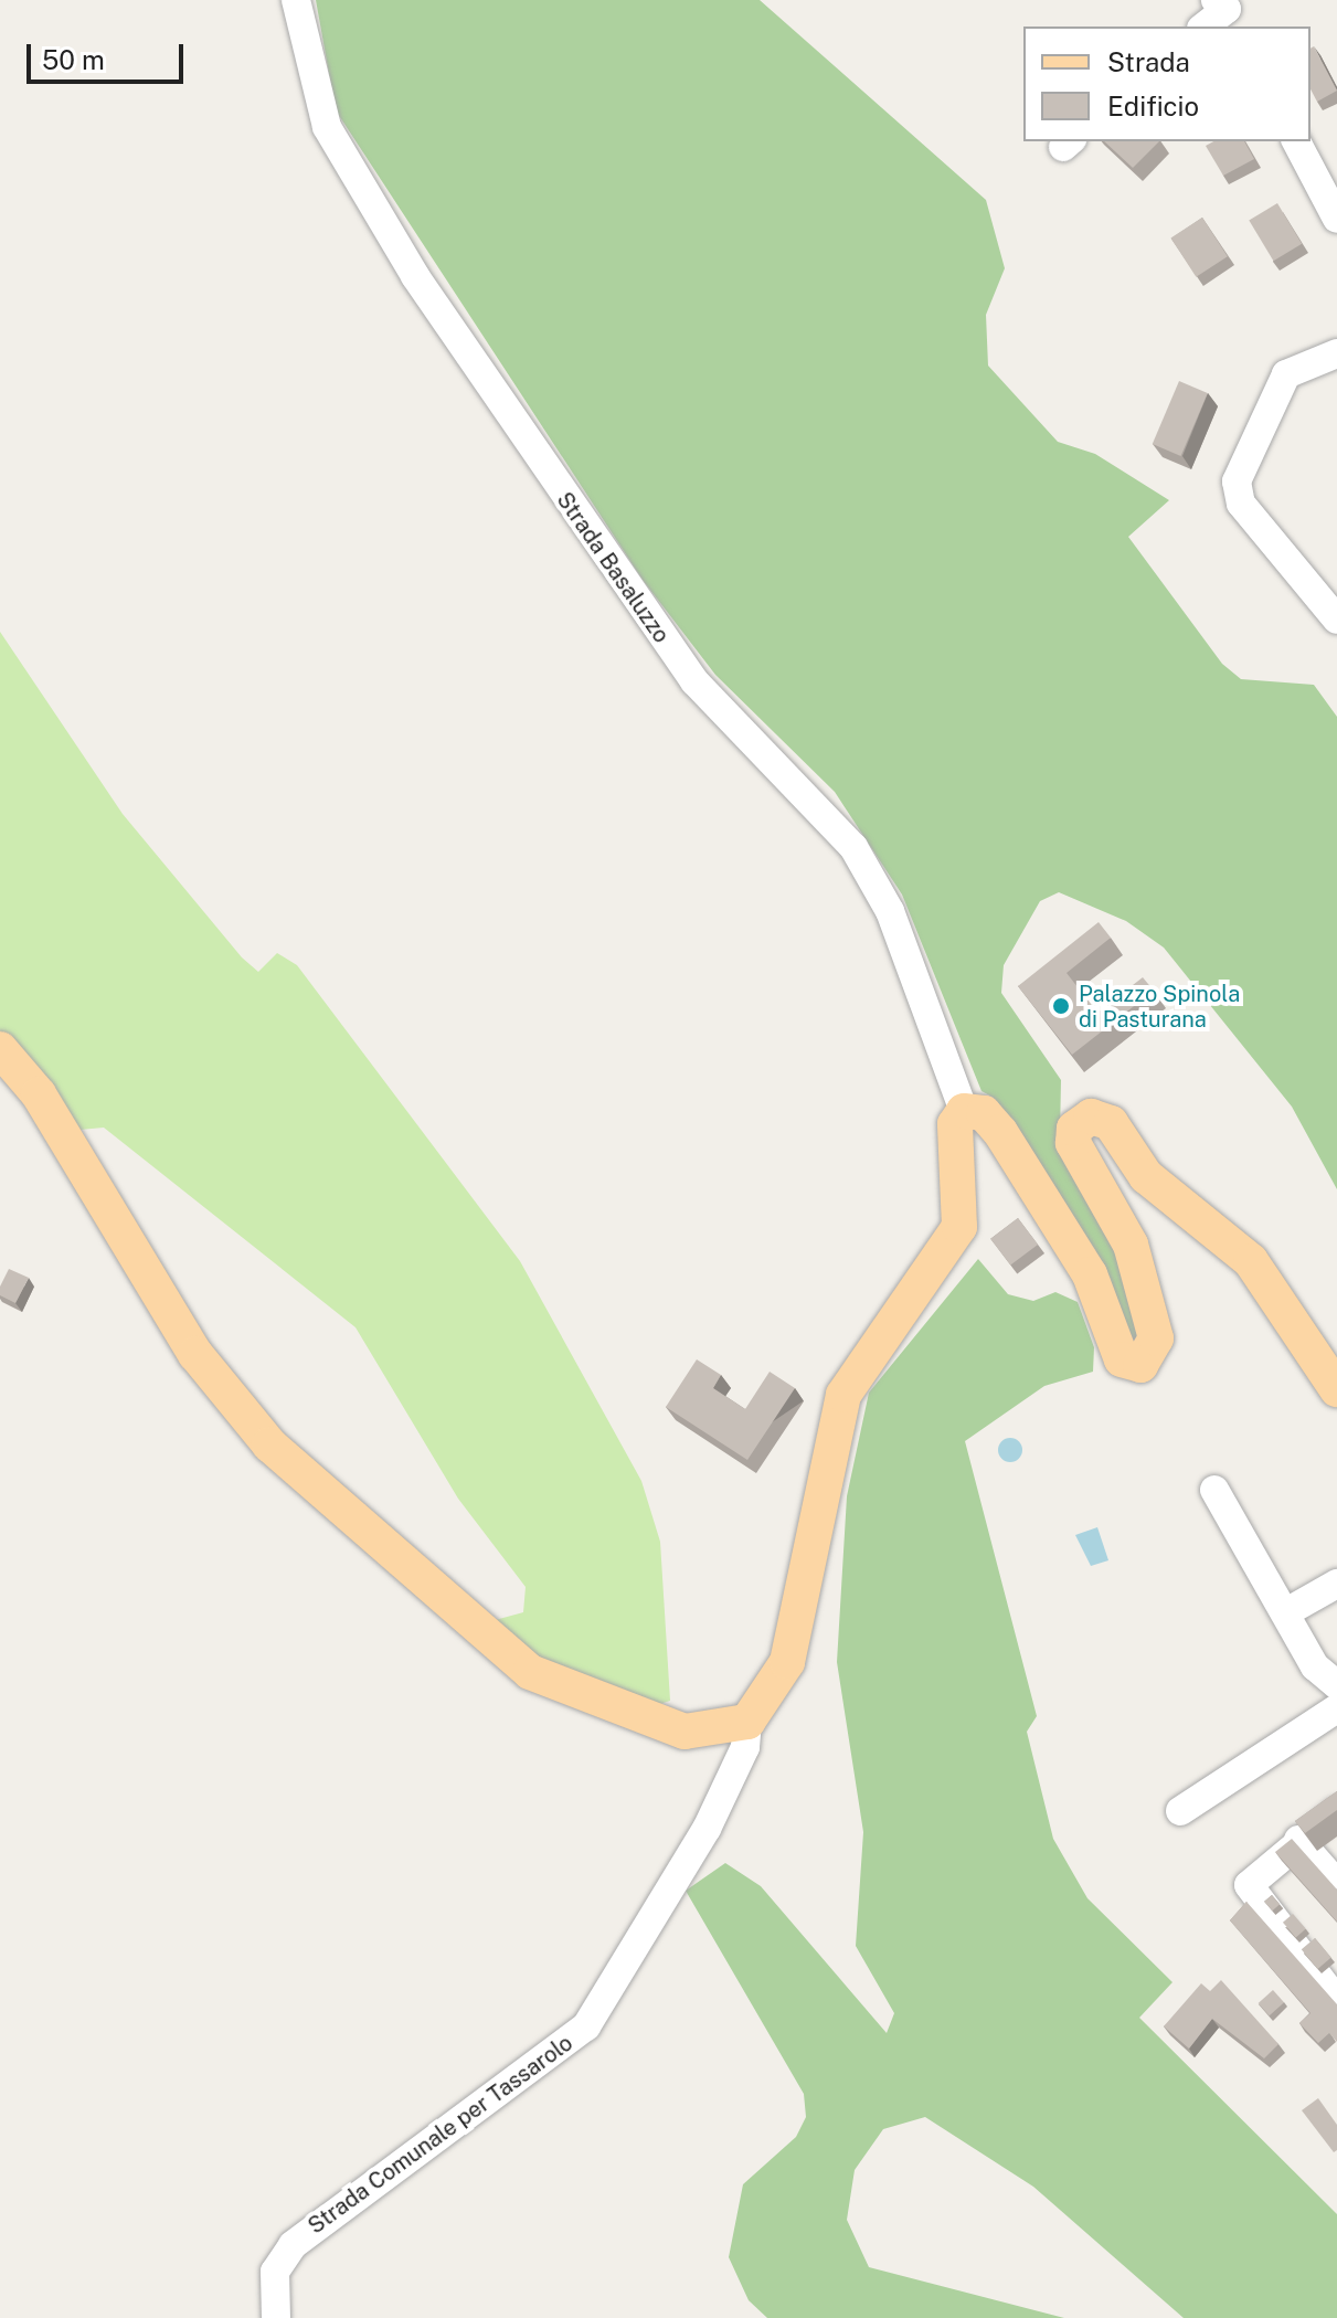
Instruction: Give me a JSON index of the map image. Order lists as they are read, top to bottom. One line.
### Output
{"streets":{"street":["Strada Basaluzzo","Strada Comunale per Tassarolo"]},"places":["Palazzo Spinola di Pasturana"],"legend":["Strada","Edificio"],"scale_bar":"50 m"}
